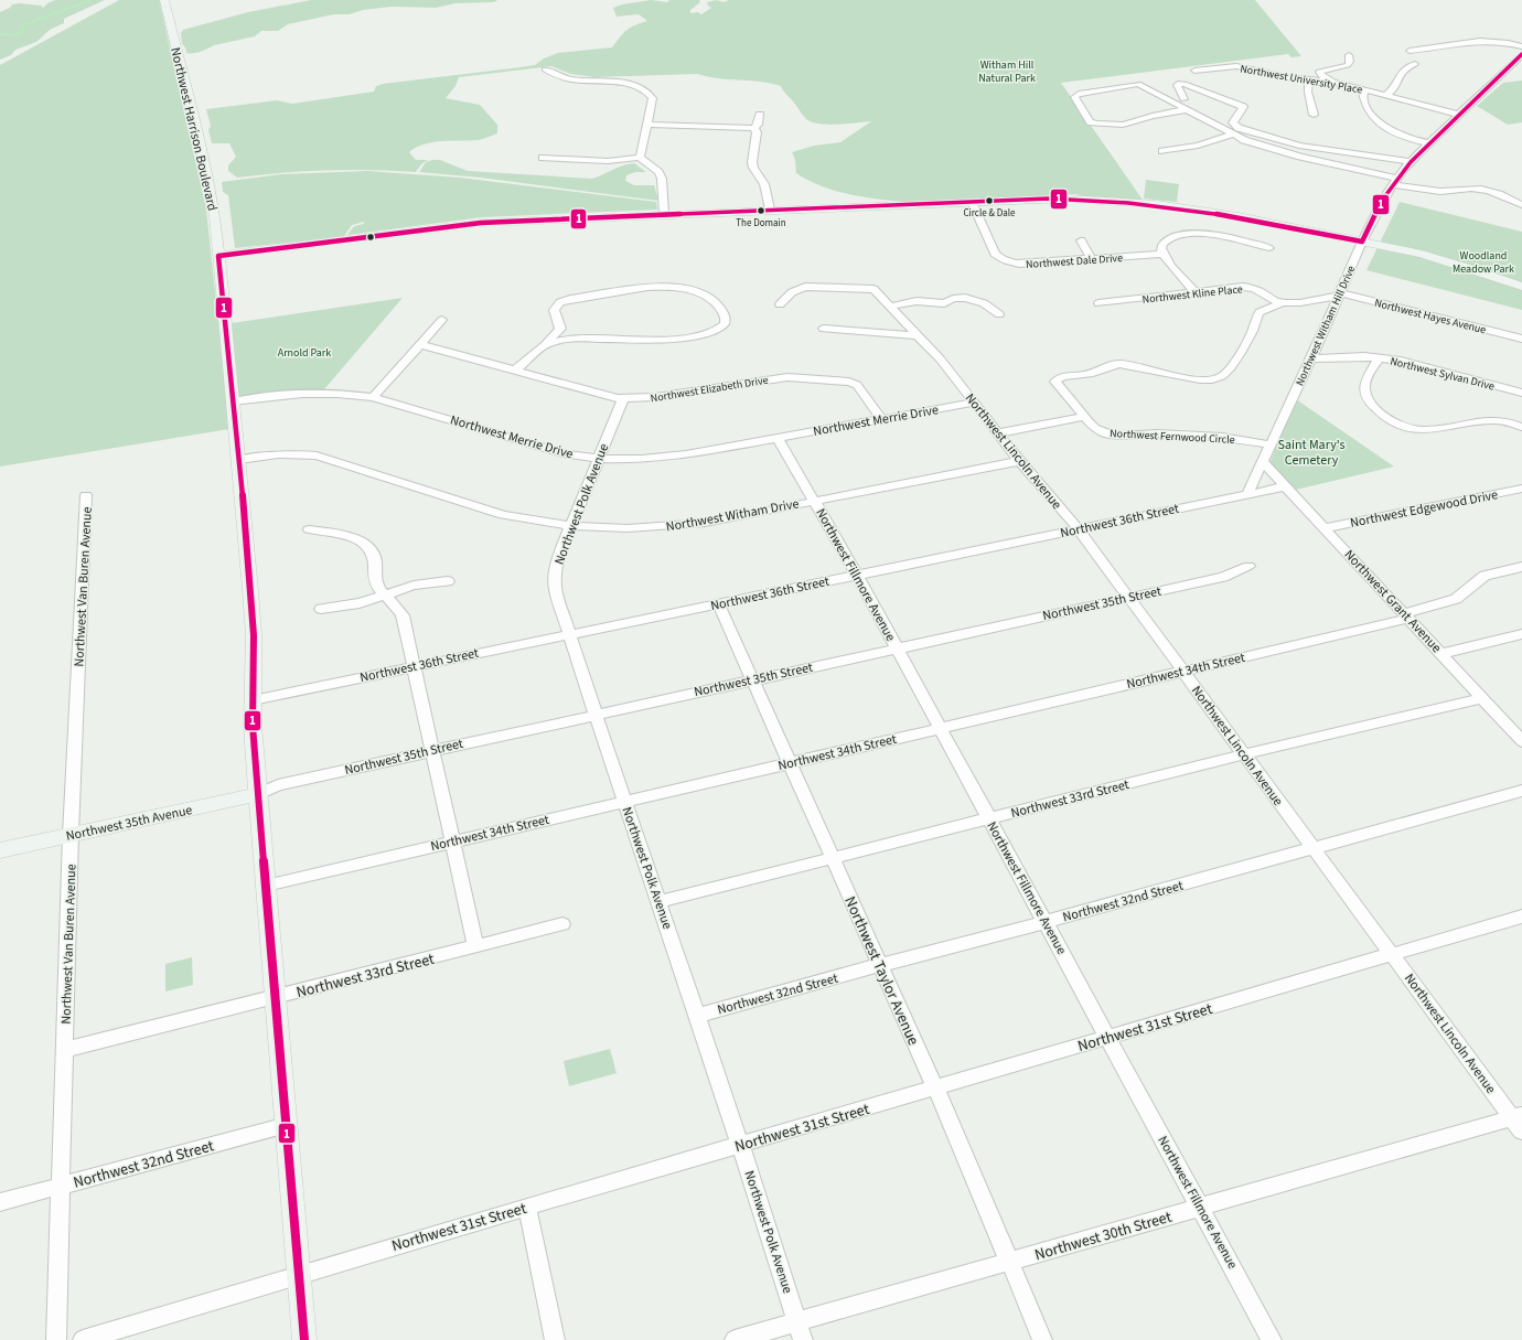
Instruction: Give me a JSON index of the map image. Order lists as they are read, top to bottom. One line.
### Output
{"streets":{"main road":["Northwest Harrison Boulevard","Northwest 35th Avenue"],"street":["Northwest University Place","Northwest Dale Drive","Northwest Kline Place","Northwest Hayes Avenue","Northwest Witham Hill Drive","Northwest Sylvan Drive","Northwest Elizabeth Drive","Northwest Merrie Drive","Northwest Fernwood Circle","Northwest Lincoln Avenue","Northwest Polk Avenue","Northwest Edgewood Drive","Northwest Witham Drive","Northwest 36th Street","Northwest Fillmore Avenue","Northwest Van Buren Avenue","Northwest Grant Avenue","Northwest 35th Street","Northwest 34th Street","Northwest 33rd Street","Northwest 32nd Street","Northwest Taylor Avenue","Northwest 31st Street","Northwest 30th Street"]},"crossings":[["Northwest University Place","Northwest Witham Hill Drive"],["Northwest Harrison Boulevard","Northwest Merrie Drive"],["Northwest Harrison Boulevard","Northwest Witham Drive"],["Northwest Harrison Boulevard","Northwest 36th Street"],["Northwest Harrison Boulevard","Northwest 35th Street"],["Northwest Harrison Boulevard","Northwest 34th Street"],["Northwest Harrison Boulevard","Northwest 33rd Street"],["Northwest Harrison Boulevard","Northwest 35th Avenue"],["Northwest Harrison Boulevard","Northwest 32nd Street"],["Northwest Harrison Boulevard","Northwest 31st Street"],["Northwest Kline Place","Northwest Fernwood Circle"],["Northwest Hayes Avenue","Northwest Witham Hill Drive"],["Northwest Hayes Avenue","Northwest Fernwood Circle"],["Northwest Witham Hill Drive","Northwest Sylvan Drive"],["Northwest Witham Hill Drive","Northwest Fernwood Circle"],["Northwest Witham Hill Drive","Northwest 36th Street"],["Northwest Witham Hill Drive","Northwest Grant Avenue"],["Northwest Elizabeth Drive","Northwest Merrie Drive"],["Northwest Elizabeth Drive","Northwest Polk Avenue"],["Northwest Merrie Drive","Northwest Lincoln Avenue"],["Northwest Merrie Drive","Northwest Polk Avenue"],["Northwest Merrie Drive","Northwest Fillmore Avenue"],["Northwest Lincoln Avenue","Northwest Witham Drive"],["Northwest Lincoln Avenue","Northwest 36th Street"],["Northwest Lincoln Avenue","Northwest 35th Street"],["Northwest Lincoln Avenue","Northwest 34th Street"],["Northwest Lincoln Avenue","Northwest 33rd Street"],["Northwest Lincoln Avenue","Northwest 32nd Street"],["Northwest Lincoln Avenue","Northwest 31st Street"],["Northwest Lincoln Avenue","Northwest 30th Street"],["Northwest Polk Avenue","Northwest Witham Drive"],["Northwest Polk Avenue","Northwest 36th Street"],["Northwest Polk Avenue","Northwest 35th Street"],["Northwest Polk Avenue","Northwest 34th Street"],["Northwest Polk Avenue","Northwest 33rd Street"],["Northwest Polk Avenue","Northwest 32nd Street"],["Northwest Polk Avenue","Northwest 31st Street"],["Northwest Polk Avenue","Northwest 30th Street"],["Northwest Edgewood Drive","Northwest Grant Avenue"],["Northwest Witham Drive","Northwest Fillmore Avenue"],["Northwest 36th Street","Northwest Fillmore Avenue"],["Northwest 36th Street","Northwest Grant Avenue"],["Northwest 36th Street","Northwest Taylor Avenue"],["Northwest Fillmore Avenue","Northwest 35th Street"],["Northwest Fillmore Avenue","Northwest 34th Street"],["Northwest Fillmore Avenue","Northwest 33rd Street"],["Northwest Fillmore Avenue","Northwest 32nd Street"],["Northwest Fillmore Avenue","Northwest 31st Street"],["Northwest Fillmore Avenue","Northwest 30th Street"],["Northwest Van Buren Avenue","Northwest 33rd Street"],["Northwest Van Buren Avenue","Northwest 35th Avenue"],["Northwest Van Buren Avenue","Northwest 32nd Street"],["Northwest Grant Avenue","Northwest 34th Street"],["Northwest Grant Avenue","Northwest 33rd Street"],["Northwest 35th Street","Northwest 35th Avenue"],["Northwest 35th Street","Northwest Taylor Avenue"],["Northwest 34th Street","Northwest Taylor Avenue"],["Northwest 33rd Street","Northwest Taylor Avenue"],["Northwest 32nd Street","Northwest Taylor Avenue"],["Northwest Taylor Avenue","Northwest 31st Street"],["Northwest Taylor Avenue","Northwest 30th Street"]],"parks":["Witham Hill Natural Park","Woodland Meadow Park","Arnold Park","Saint Mary's Cemetery"],"places":["Circle & Dale","The Domain"],"lines":["transit line 1"]}
